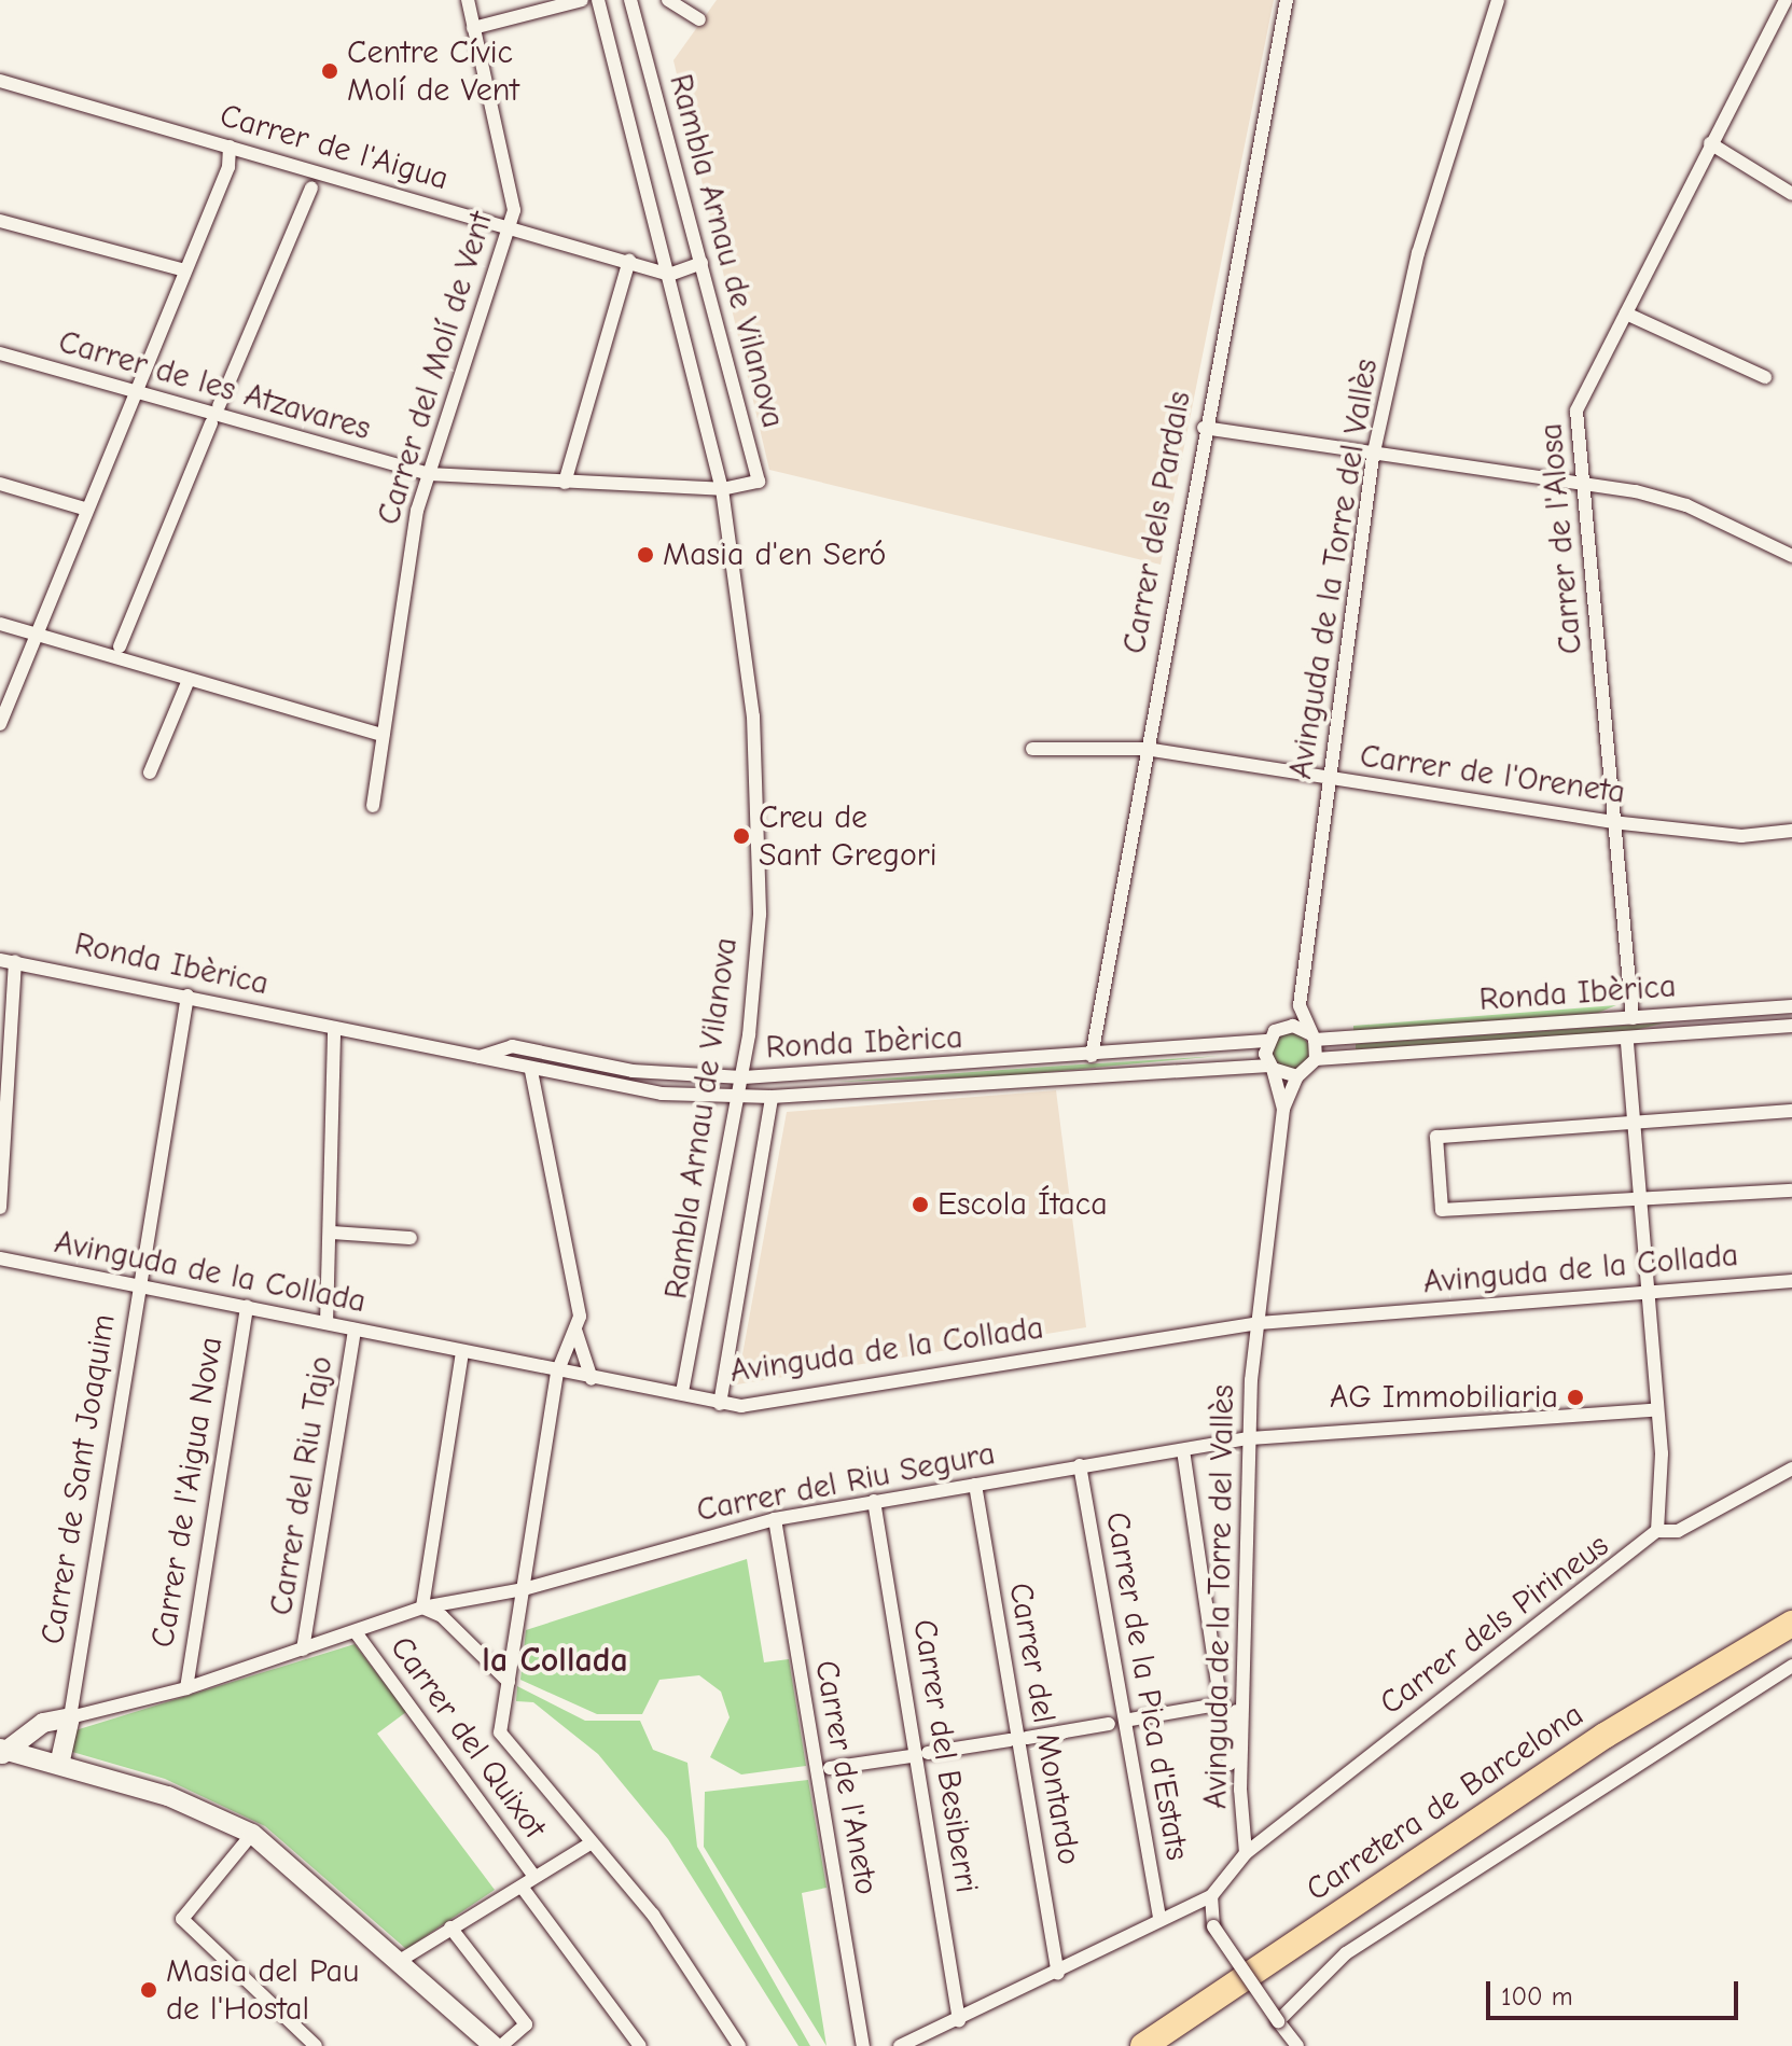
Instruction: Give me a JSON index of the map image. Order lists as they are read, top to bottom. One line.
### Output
{"streets":{"highway":["Carretera de Barcelona"],"street":["Carrer de l'Aigua","Rambla Arnau de Vilanova","Carrer del Molí de Vent","Carrer de les Atzavares","Carrer dels Pardals","Carrer de l'Alosa","Avinguda de la Torre del Vallès","Carrer de l'Oreneta","Ronda Ibèrica","Avinguda de la Collada","Carrer de Sant Joaquim","Carrer del Riu Segura","Carrer del Riu Tajo","Carrer de l'Aigua Nova","Carrer dels Pirineus","Carrer de la Pica d'Estats","Carrer del Montardo","Carrer del Quixot","Carrer del Besiberri","Carrer de l'Aneto"]},"crossings":[["Carrer de l'Aigua","Rambla Arnau de Vilanova"],["Carrer de l'Aigua","Carrer del Molí de Vent"],["Rambla Arnau de Vilanova","Carrer de les Atzavares"],["Rambla Arnau de Vilanova","Ronda Ibèrica"],["Rambla Arnau de Vilanova","Avinguda de la Collada"],["Carrer del Molí de Vent","Carrer de les Atzavares"],["Carrer dels Pardals","Carrer de l'Oreneta"],["Carrer dels Pardals","Ronda Ibèrica"],["Carrer de l'Alosa","Carrer de l'Oreneta"],["Carrer de l'Alosa","Ronda Ibèrica"],["Avinguda de la Torre del Vallès","Carrer de l'Oreneta"],["Avinguda de la Torre del Vallès","Ronda Ibèrica"],["Avinguda de la Torre del Vallès","Avinguda de la Collada"],["Avinguda de la Torre del Vallès","Carrer del Riu Segura"],["Avinguda de la Torre del Vallès","Carrer dels Pirineus"],["Ronda Ibèrica","Carrer de Sant Joaquim"],["Ronda Ibèrica","Carrer del Riu Tajo"],["Avinguda de la Collada","Carrer de Sant Joaquim"],["Avinguda de la Collada","Carrer del Riu Tajo"],["Avinguda de la Collada","Carrer de l'Aigua Nova"],["Carrer de Sant Joaquim","Carrer del Riu Segura"],["Carrer del Riu Segura","Carrer del Riu Tajo"],["Carrer del Riu Segura","Carrer de l'Aigua Nova"],["Carrer del Riu Segura","Carrer de la Pica d'Estats"],["Carrer del Riu Segura","Carrer del Montardo"],["Carrer del Riu Segura","Carrer del Quixot"],["Carrer del Riu Segura","Carrer del Besiberri"],["Carrer del Riu Segura","Carrer de l'Aneto"]],"districts":["la Collada"],"places":["Centre Cívic Molí de Vent","Masia d'en Seró","Creu de Sant Gregori","Escola Ítaca","AG Immobiliaria","Masia del Pau de l'Hostal"],"scale_bar":"100 m"}
